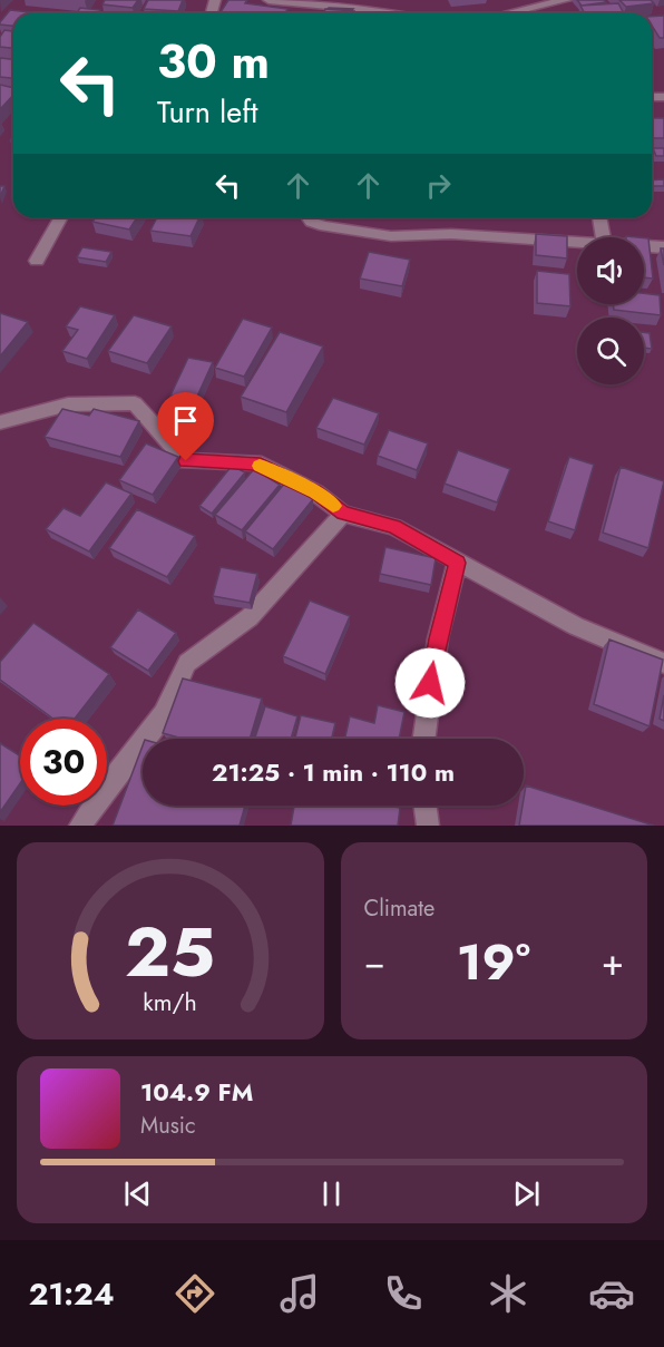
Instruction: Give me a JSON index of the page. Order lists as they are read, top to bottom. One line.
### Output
{"page":{"turn":["30 m","Turn left"],"limit":"30","trip":"21:25 · 1 min · 110 m","tile":"Climate","heat":["−","19°","+"],"song":["104.9 FM","Music"],"tabs":"21:24","gauge":["25","km/h"]}}
